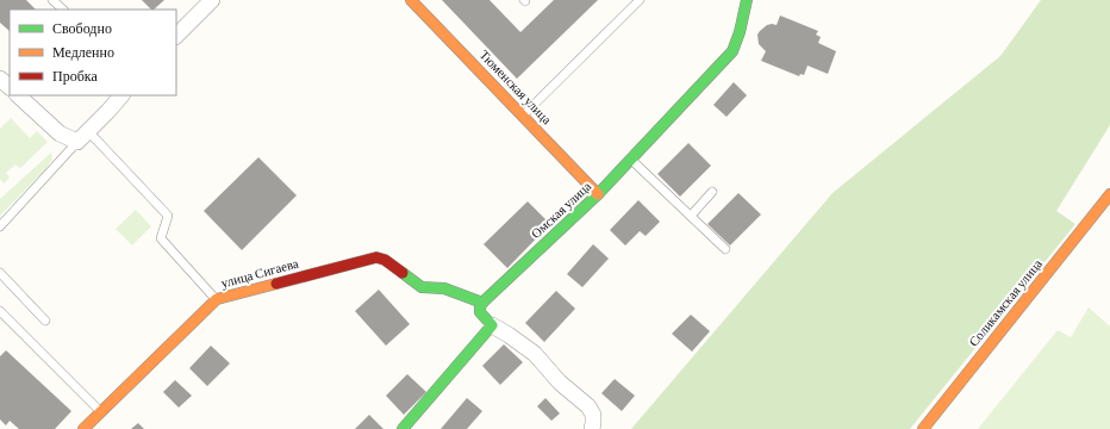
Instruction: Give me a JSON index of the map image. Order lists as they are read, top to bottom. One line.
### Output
{"streets":{"street":["Тюменская улица","Омская улица","улица Сигаева","Соликамская улица"]},"crossings":[["Тюменская улица","Омская улица"],["Омская улица","улица Сигаева"]],"legend":["Свободно","Медленно","Пробка"]}
